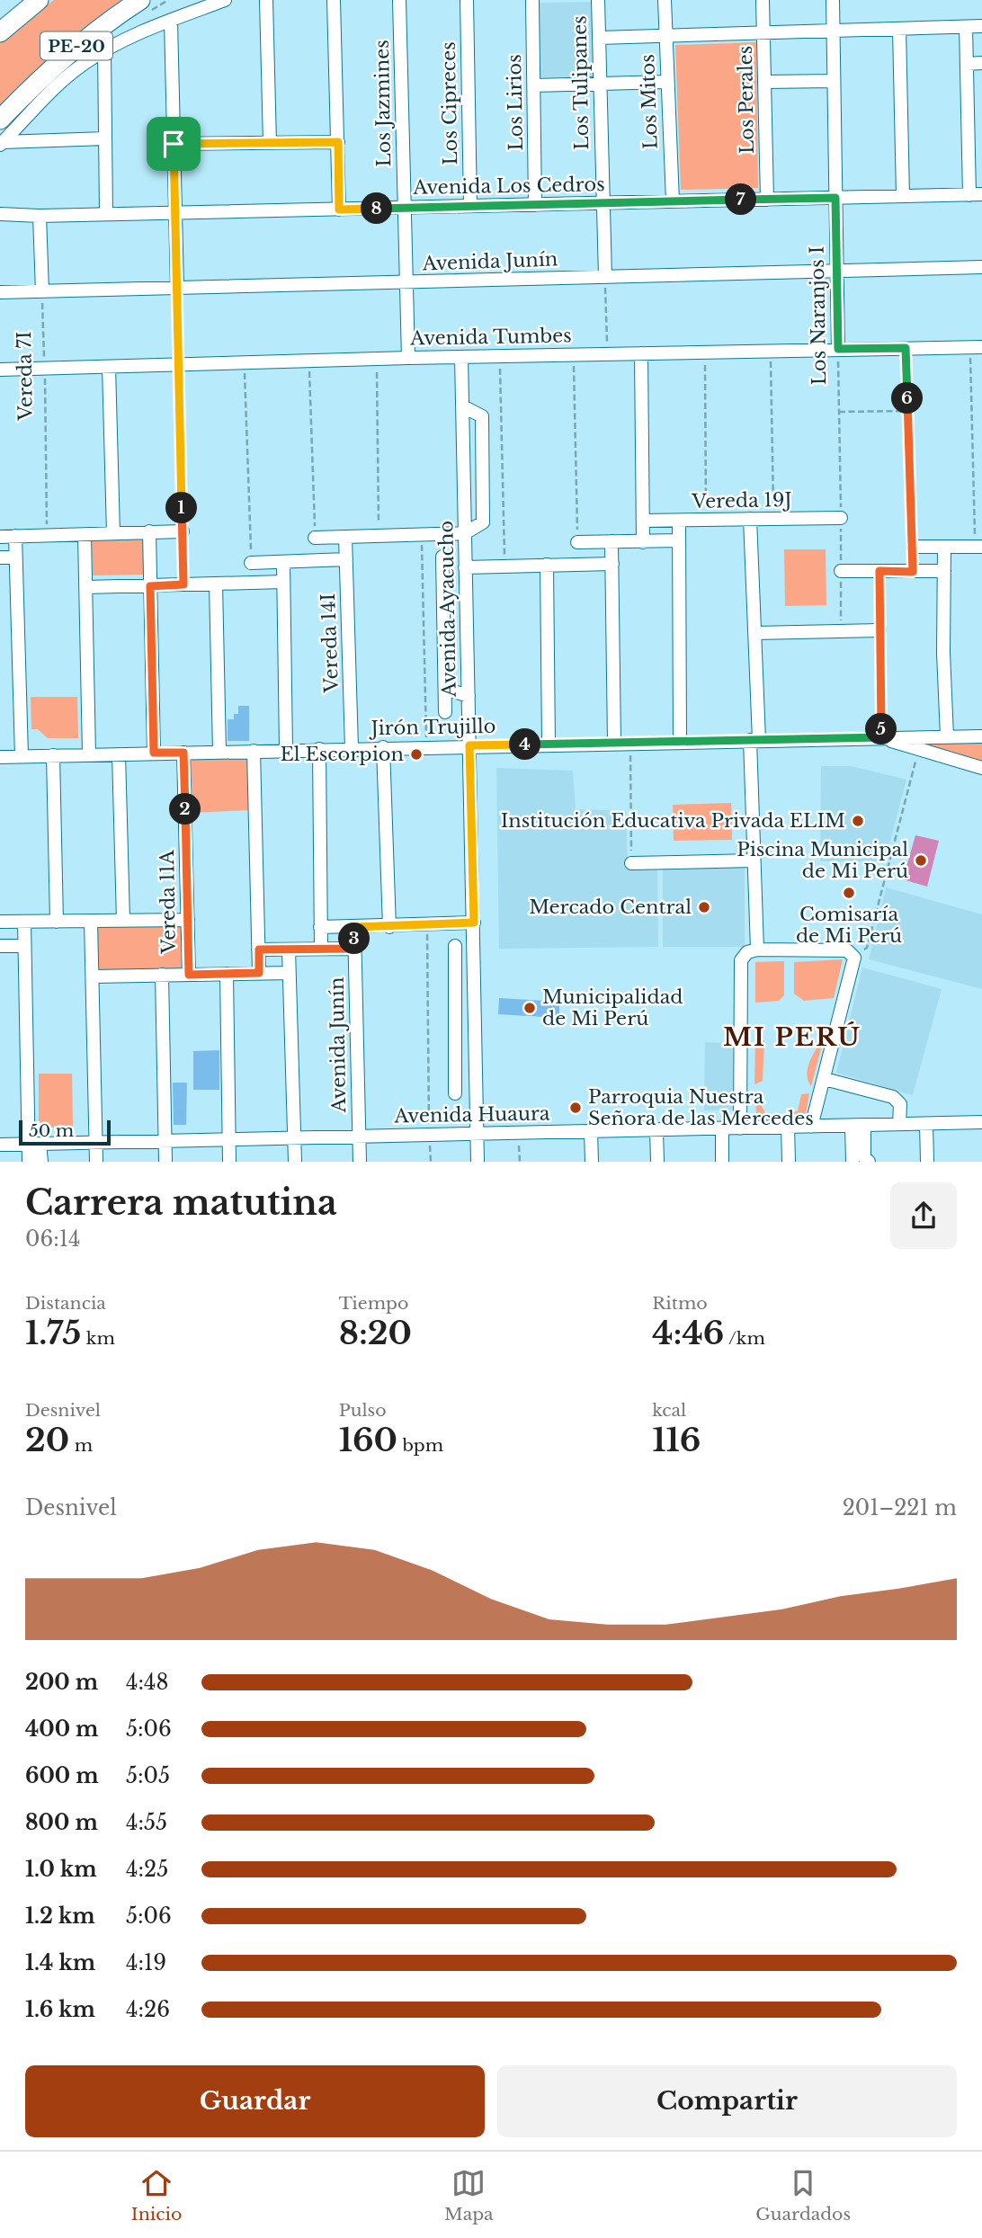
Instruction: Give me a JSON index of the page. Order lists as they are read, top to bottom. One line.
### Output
{"streets":{"highway":["PE-20"],"street":["Los Tulipanes","Los Perales","Los Mitos","Los Lirios","Los Jazmines","Los Cipreces","Avenida Los Cedros","Avenida Junín","Los Naranjos I","Avenida Tumbes","Vereda 19J","Avenida Ayacucho","Vereda 14I","Jirón Trujillo","Vereda 11A","Avenida Huaura"],"path":["Vereda 7I"]},"crossings":[["Los Tulipanes","Avenida Los Cedros"],["Los Tulipanes","Avenida Junín"],["Los Perales","Avenida Los Cedros"],["Los Mitos","Avenida Los Cedros"],["Los Lirios","Avenida Los Cedros"],["Los Jazmines","Avenida Los Cedros"],["Los Jazmines","Avenida Junín"],["Los Jazmines","Avenida Tumbes"],["Los Cipreces","Avenida Los Cedros"],["Avenida Los Cedros","Los Naranjos I"],["Avenida Junín","Los Naranjos I"],["Avenida Junín","Vereda 7I"],["Avenida Junín","Avenida Huaura"],["Los Naranjos I","Avenida Tumbes"],["Los Naranjos I","Vereda 19J"],["Avenida Tumbes","Vereda 7I"],["Avenida Tumbes","Avenida Ayacucho"],["Avenida Ayacucho","Jirón Trujillo"],["Avenida Ayacucho","Avenida Huaura"],["Vereda 14I","Jirón Trujillo"],["Jirón Trujillo","Vereda 11A"]],"districts":["MI PERÚ"],"places":["El Escorpion","Institución Educativa Privada ELIM","Piscina Municipal de Mi Perú","Comisaría de Mi Perú","Mercado Central","Municipalidad de Mi Perú","Parroquia Nuestra Señora de las Mercedes"],"scale_bar":"50 m","page":{"pins":["7","8","6","1","5","4","2","3"],"scale":"50 m","heading":["Carrera matutina","06:14"],"stats":[["Distancia","1.75 km"],["Tiempo","8:20"],["Ritmo","4:46 /km"],["Desnivel","20 m"],["Pulso","160 bpm"],["kcal","116"]],"chart":["Desnivel","201–221 m"],"list":[{"name":"200 m","note":"4:48"},{"name":"400 m","note":"5:06"},{"name":"600 m","note":"5:05"},{"name":"800 m","note":"4:55"},{"name":"1.0 km","note":"4:25"},{"name":"1.2 km","note":"5:06"},{"name":"1.4 km","note":"4:19"},{"name":"1.6 km","note":"4:26"}],"buttons":["Guardar","Compartir"],"tabs":["Inicio","Mapa","Guardados"]}}
